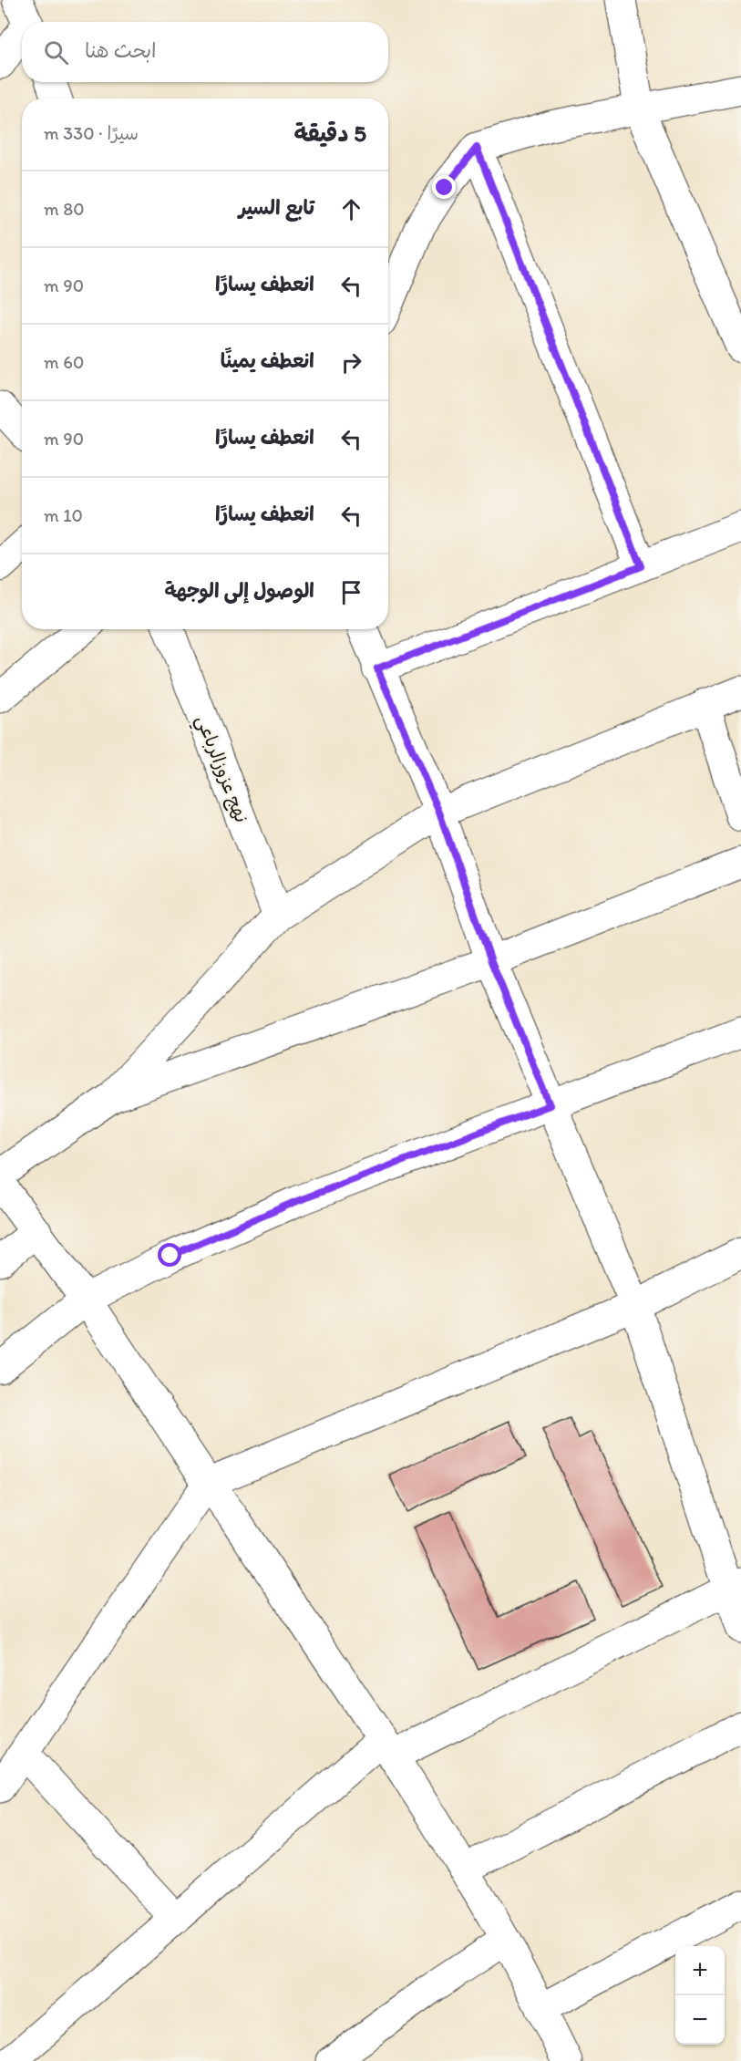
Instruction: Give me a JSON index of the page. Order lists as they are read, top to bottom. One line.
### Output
{"streets":{"street":["نهج عزوزالرباعي"]},"page":{"search":"ابحث هنا","heading":["5 دقيقة","سيرًا · 330 m"],"list":[["تابع السير","80 m"],["انعطف يسارًا","90 m"],["انعطف يمينًا","60 m"],["انعطف يسارًا","90 m"],["انعطف يسارًا","10 m"],"الوصول إلى الوجهة"],"map_buttons":["+","−"]}}
